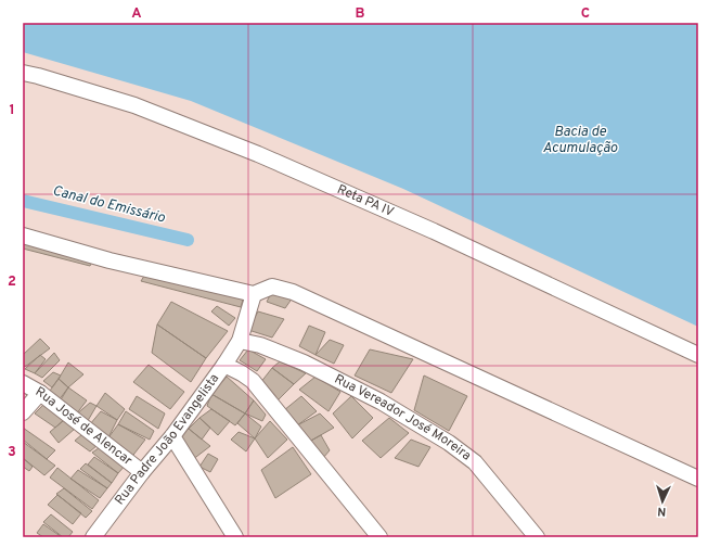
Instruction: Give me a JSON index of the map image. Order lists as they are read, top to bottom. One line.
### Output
{"streets":{"street":["Reta PA IV","Rua Vereador José Moreira","Rua José de Alencar","Rua Padre João Evangelista"]},"crossings":[["Rua Vereador José Moreira","Rua Padre João Evangelista"],["Rua José de Alencar","Rua Padre João Evangelista"]],"water":["Bacia de Acumulação","Canal do Emissário"],"north":"bottom","grid":{"columns":["A","B","C"],"rows":["1","2","3"]}}
